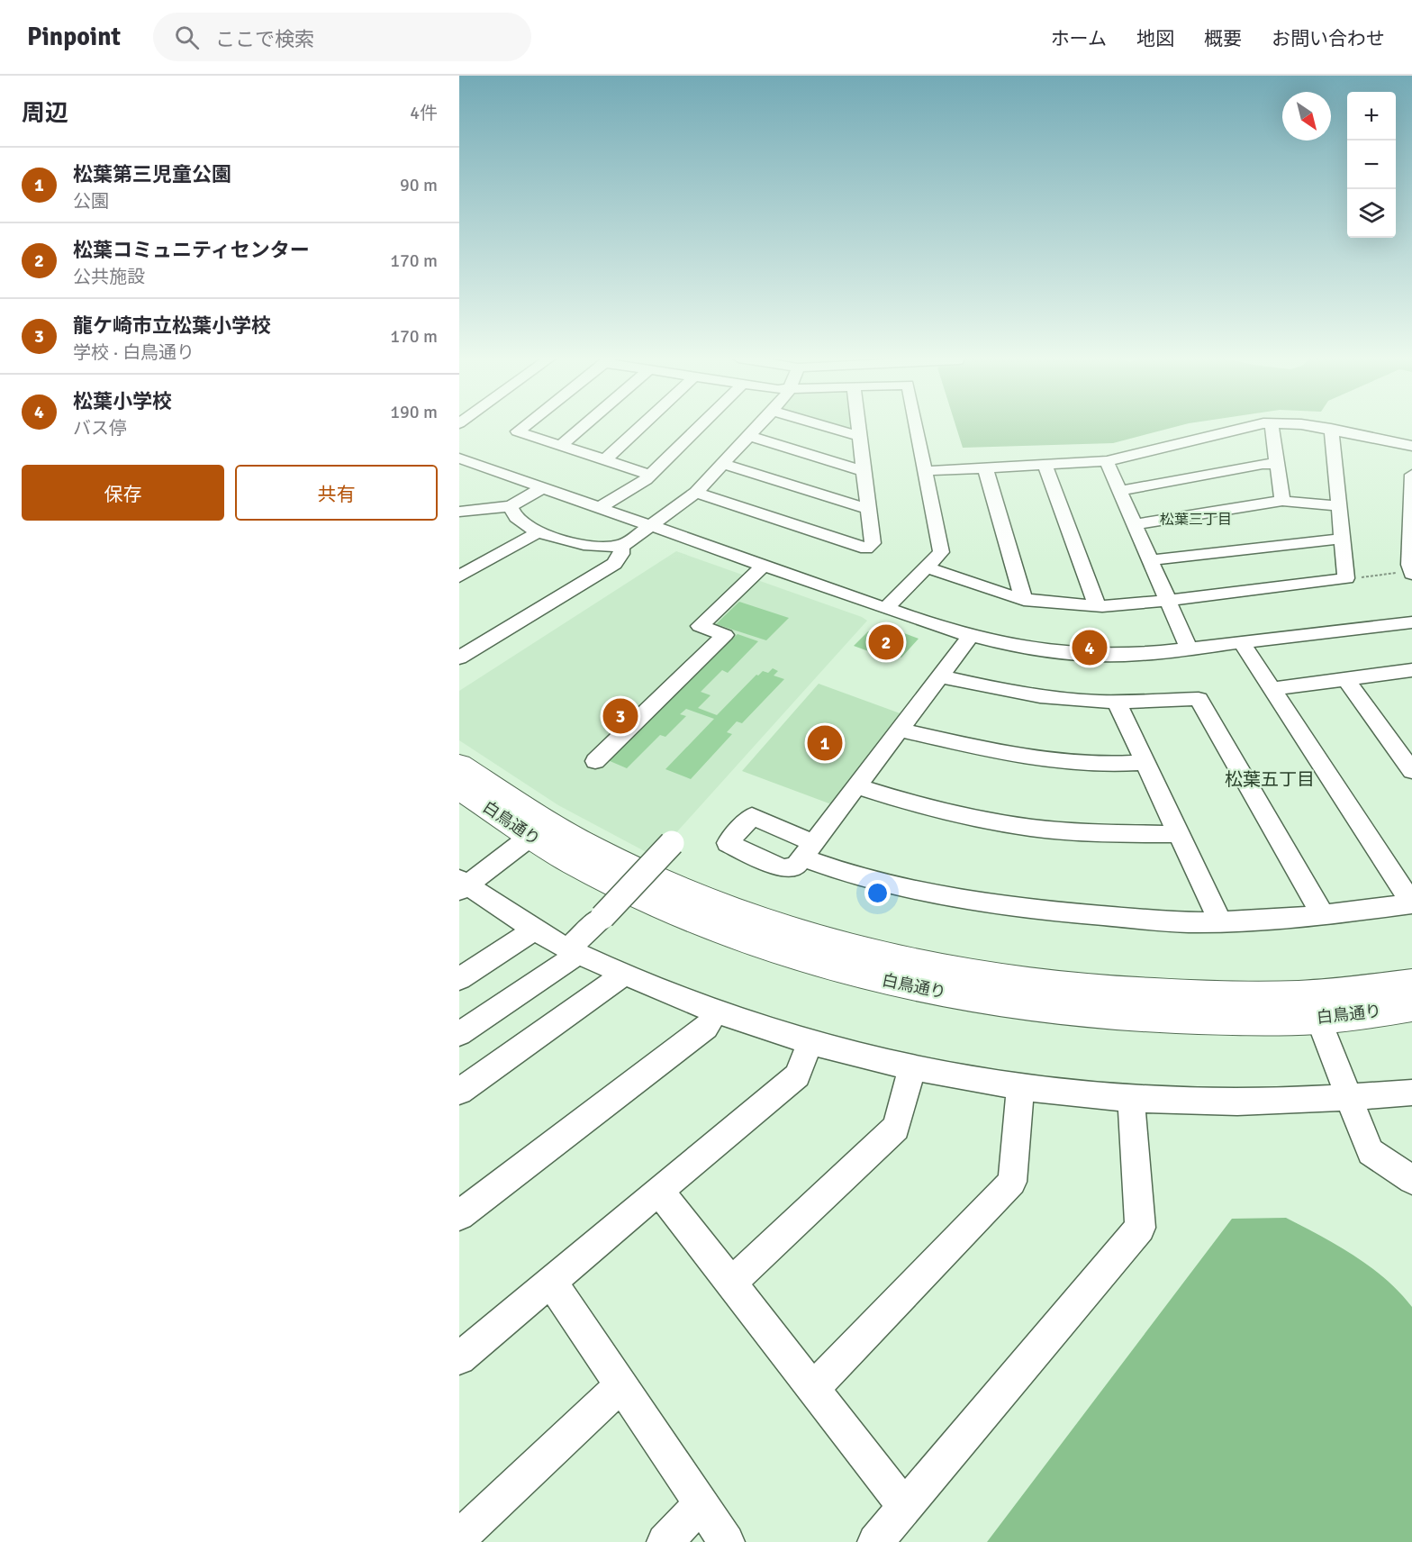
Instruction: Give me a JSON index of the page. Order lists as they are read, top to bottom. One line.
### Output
{"streets":{"main road":["白鳥通り"]},"districts":["松葉三丁目","松葉五丁目"],"north":"bottom right","page":{"header":"Pinpoint","search":"ここで検索","nav":["ホーム","地図","概要","お問い合わせ"],"heading":["周辺","4件"],"map_buttons":["+","−"],"list":[{"mark":"1","name":"松葉第三児童公園","note":"公園","value":"90 m"},{"mark":"2","name":"松葉コミュニティセンター","note":"公共施設","value":"170 m"},{"mark":"3","name":"龍ケ崎市立松葉小学校","note":"学校 · 白鳥通り","value":"170 m"},{"mark":"4","name":"松葉小学校","note":"バス停","value":"190 m"}],"buttons":["保存","共有"],"pins":["2","4","3","1"]}}
